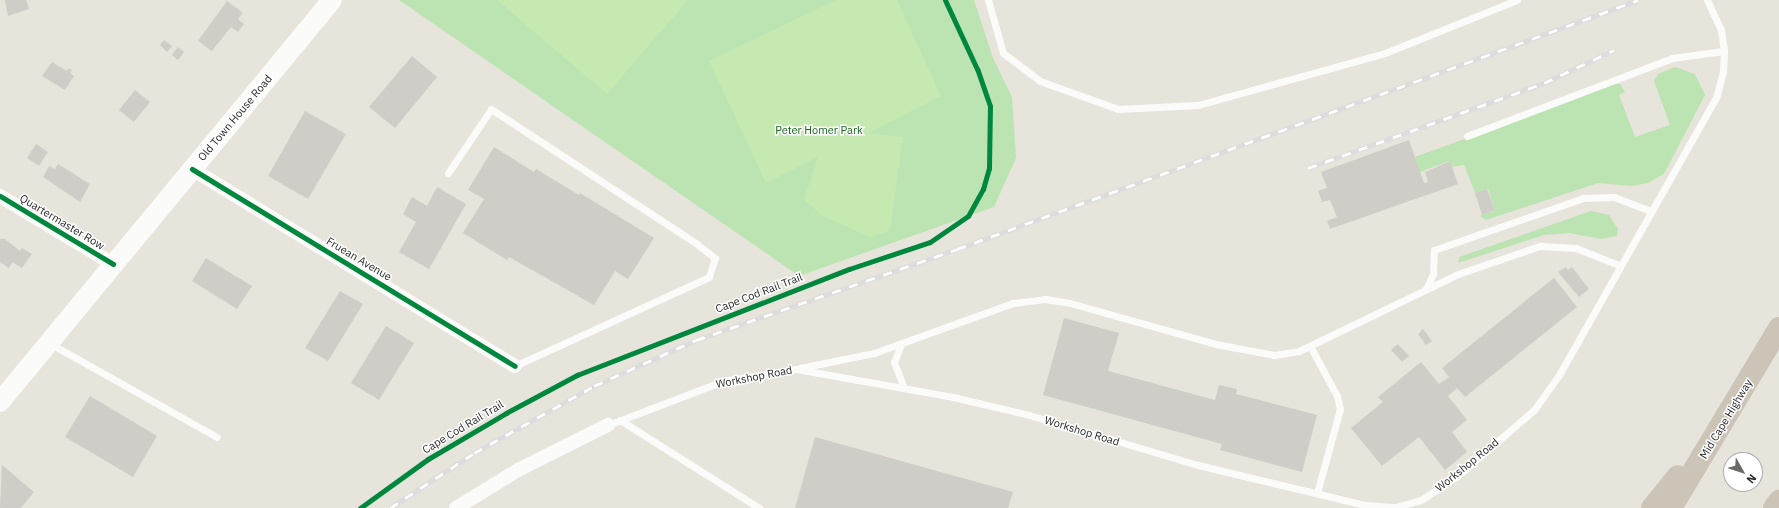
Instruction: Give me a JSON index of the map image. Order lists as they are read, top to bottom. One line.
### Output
{"streets":{"highway":["Mid Cape Highway"],"main road":["Old Town House Road"],"street":["Quartermaster Row","Fruean Avenue","Workshop Road"],"cycle path":["Cape Cod Rail Trail"]},"crossings":[["Old Town House Road","Quartermaster Row"],["Old Town House Road","Fruean Avenue"]],"parks":["Peter Homer Park"],"north":"bottom right"}
